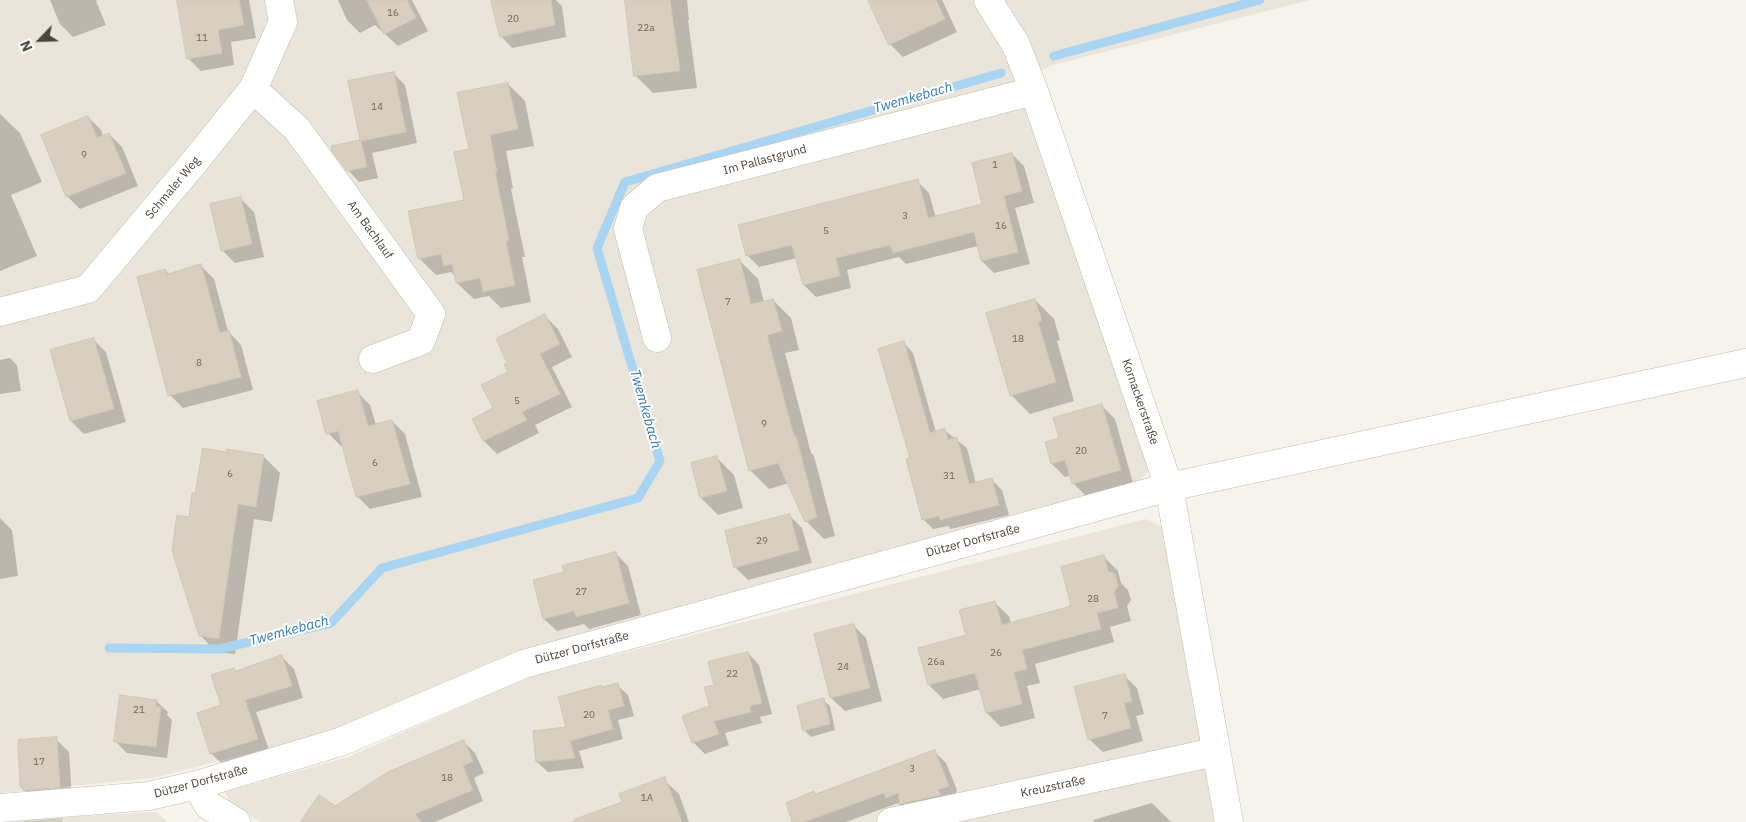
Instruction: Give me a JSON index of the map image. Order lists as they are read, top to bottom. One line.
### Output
{"streets":{"street":["Im Pallastgrund","Schmaler Weg","Am Bachlauf","Kornackerstraße","Dützer Dorfstraße","Kreuzstraße"]},"crossings":[["Im Pallastgrund","Kornackerstraße"],["Schmaler Weg","Am Bachlauf"],["Kornackerstraße","Dützer Dorfstraße"],["Kornackerstraße","Kreuzstraße"]],"water":["Twemkebach"],"house_numbers":["16","20","22a","11","14","9","1","3","16","5","7","18","8","5","9","20","6","6","31","29","27","28","26","26a","24","22","21","20","7","17","3","18","1A"],"north":"bottom left"}
